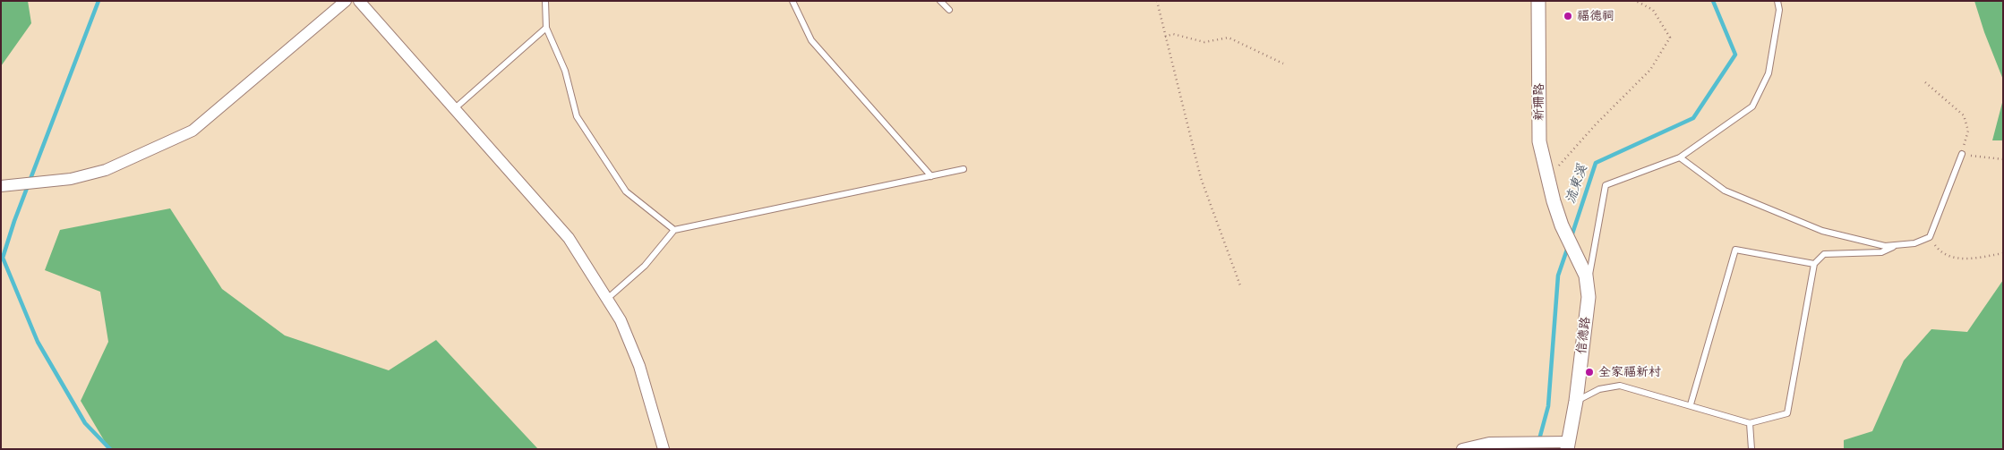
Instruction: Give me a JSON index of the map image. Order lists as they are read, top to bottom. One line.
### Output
{"streets":{"street":["新珊路","信德路"]},"crossings":[["新珊路","信德路"]],"water":["流東溪"],"places":["福德祠","全家福新村"]}
